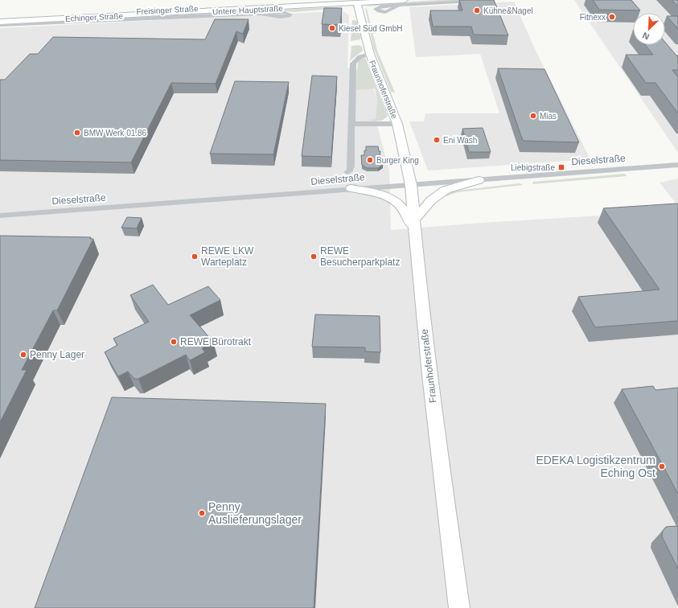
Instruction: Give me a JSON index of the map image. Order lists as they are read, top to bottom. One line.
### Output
{"streets":{"main road":["Untere Hauptstraße","Echinger Straße","Fraunhoferstraße"],"street":["Freisinger Straße","Dieselstraße"]},"crossings":[["Untere Hauptstraße","Echinger Straße"],["Untere Hauptstraße","Fraunhoferstraße"],["Fraunhoferstraße","Dieselstraße"]],"places":{"other":["Kühne&Nagel","Fitnexx","Kiesel Süd GmbH","Mias","BMW Werk 01.86","Eni Wash","Burger King","REWE LKW Warteplatz","REWE Besucherparkplatz","REWE Bürotrakt","Penny Lager","EDEKA Logistikzentrum Eching Ost","Penny Auslieferungslager"],"transit":["Liebigstraße"]},"north":"bottom left"}
